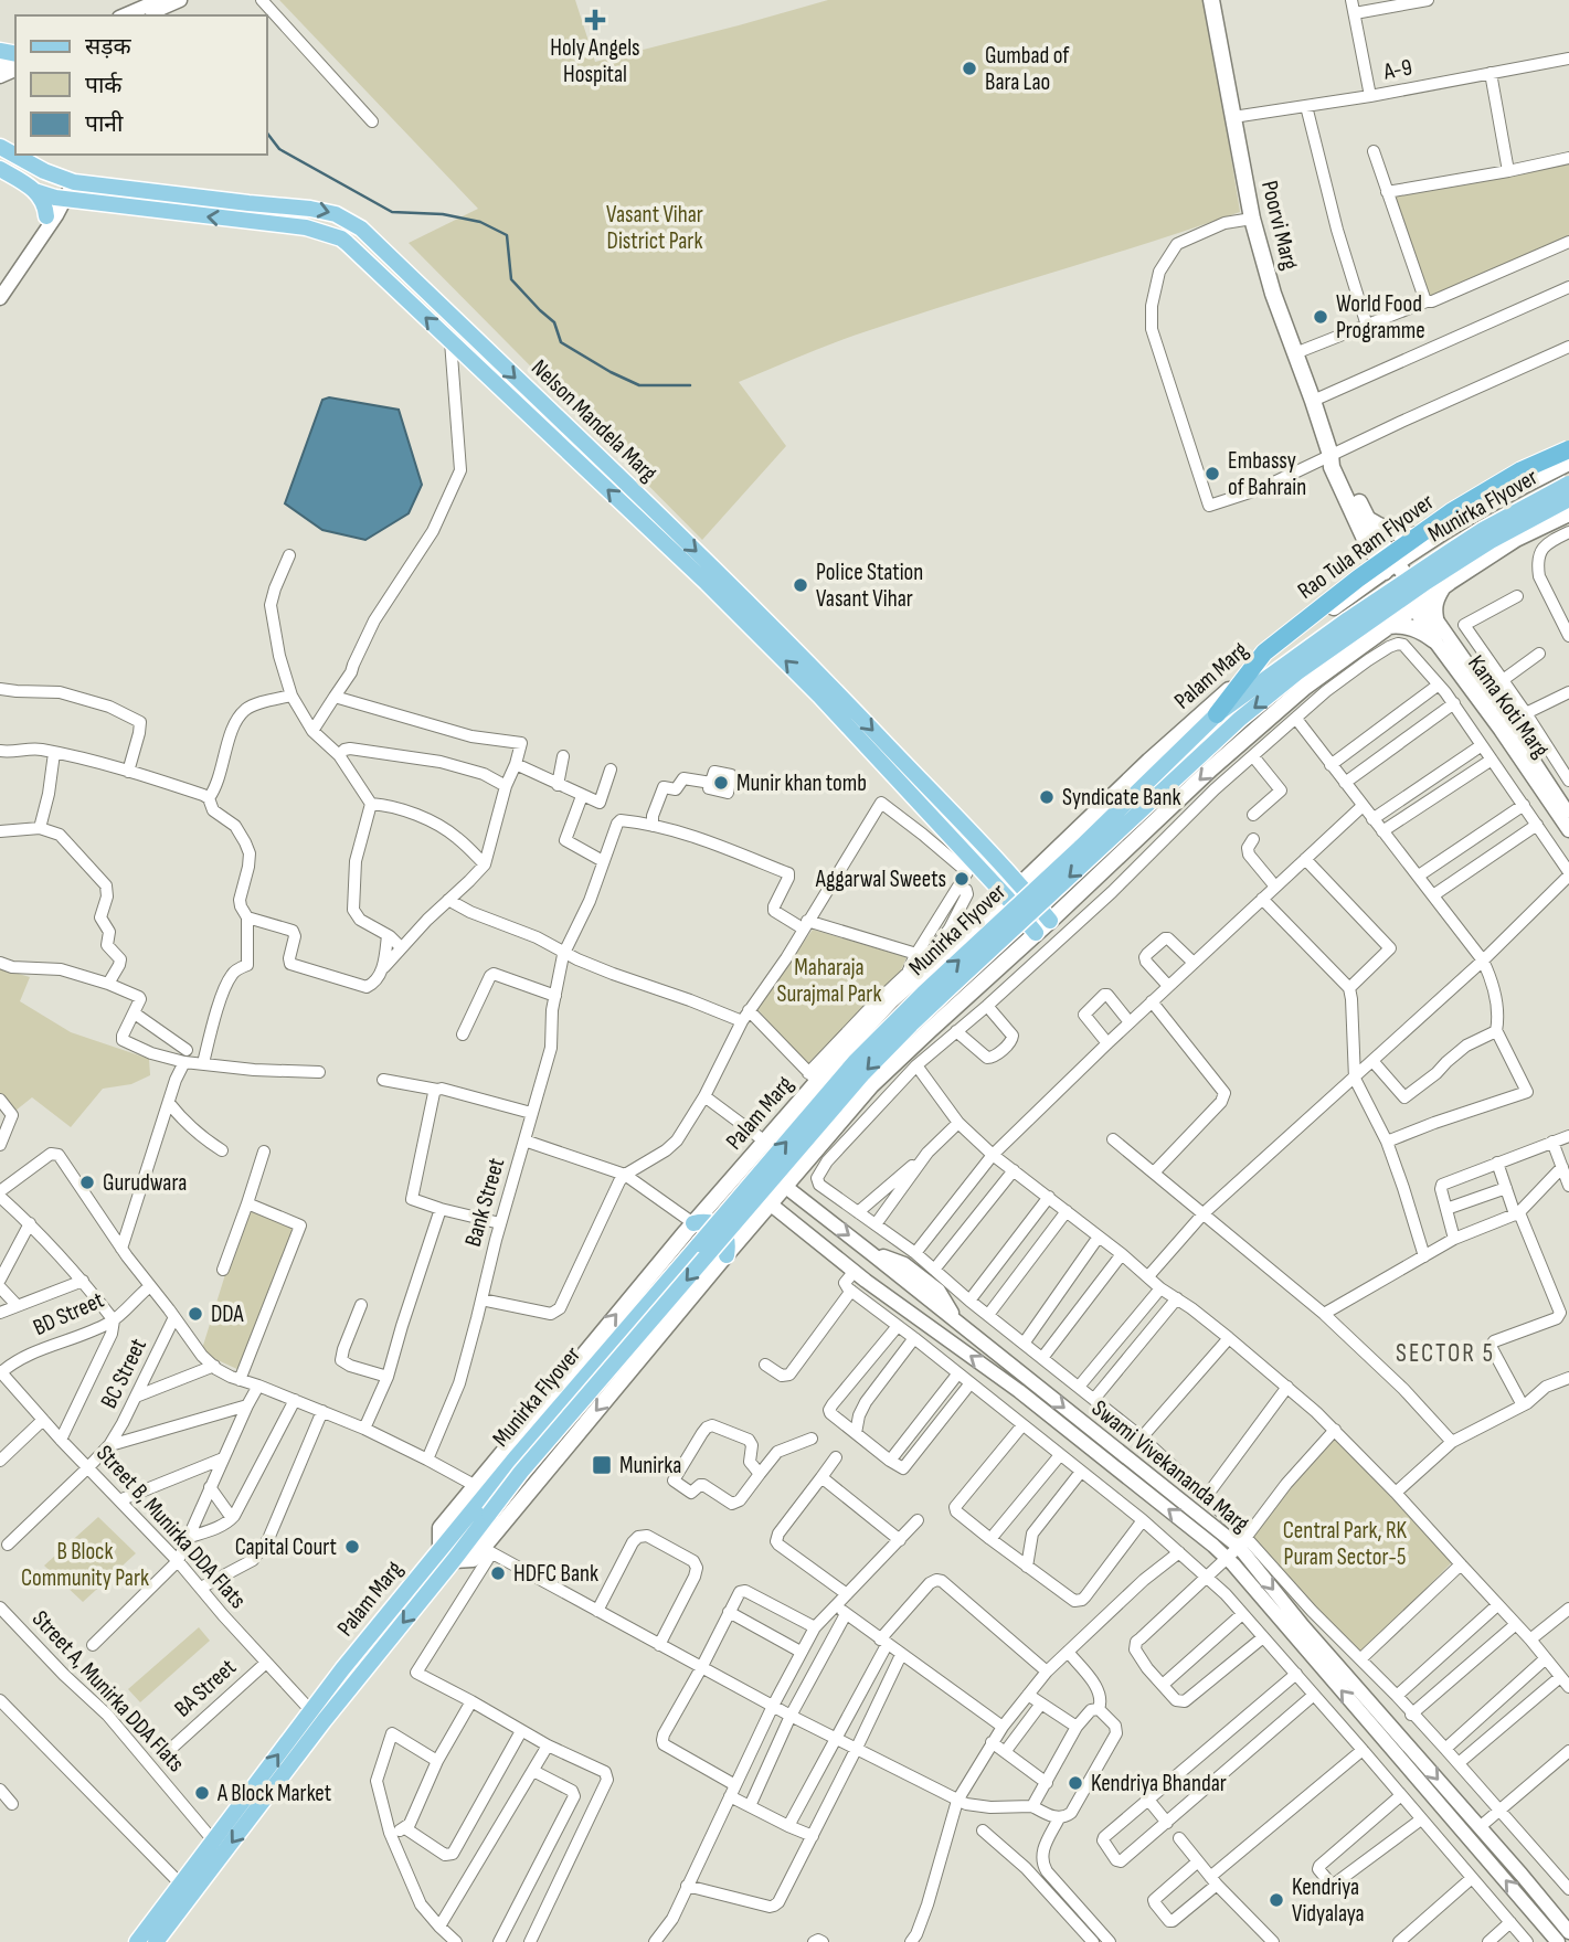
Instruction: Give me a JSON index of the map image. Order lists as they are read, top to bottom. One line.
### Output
{"streets":{"highway":["Rao Tula Ram Flyover"],"main road":["Poorvi Marg","Nelson Mandela Marg","Munirka Flyover","Palam Marg"],"street":["A-9","Kama Koti Marg","Bank Street","BD Street","BC Street","Swami Vivekananda Marg","Street B, Munirka DDA Flats","BA Street","Street A, Munirka DDA Flats"]},"crossings":[["A-9","Poorvi Marg"],["Poorvi Marg","Palam Marg"],["Nelson Mandela Marg","Palam Marg"],["Munirka Flyover","Rao Tula Ram Flyover"],["Munirka Flyover","Palam Marg"],["Palam Marg","Kama Koti Marg"],["Palam Marg","Swami Vivekananda Marg"],["Palam Marg","Street B, Munirka DDA Flats"],["Palam Marg","Street A, Munirka DDA Flats"],["BD Street","Street B, Munirka DDA Flats"],["BC Street","Street B, Munirka DDA Flats"],["Street B, Munirka DDA Flats","BA Street"]],"districts":["SECTOR 5"],"parks":["Vasant Vihar District Park","Maharaja Surajmal Park","Central Park, RK Puram Sector-5","B Block Community Park"],"places":{"health":["Holy Angels Hospital"],"other":["Gumbad of Bara Lao","World Food Programme","Embassy of Bahrain","Police Station Vasant Vihar","Munir khan tomb","Syndicate Bank","Aggarwal Sweets","Gurudwara","DDA","Capital Court","HDFC Bank","Kendriya Bhandar","A Block Market","Kendriya Vidyalaya"],"transit":["Munirka"]},"legend":["सड़क","पार्क","पानी"]}
